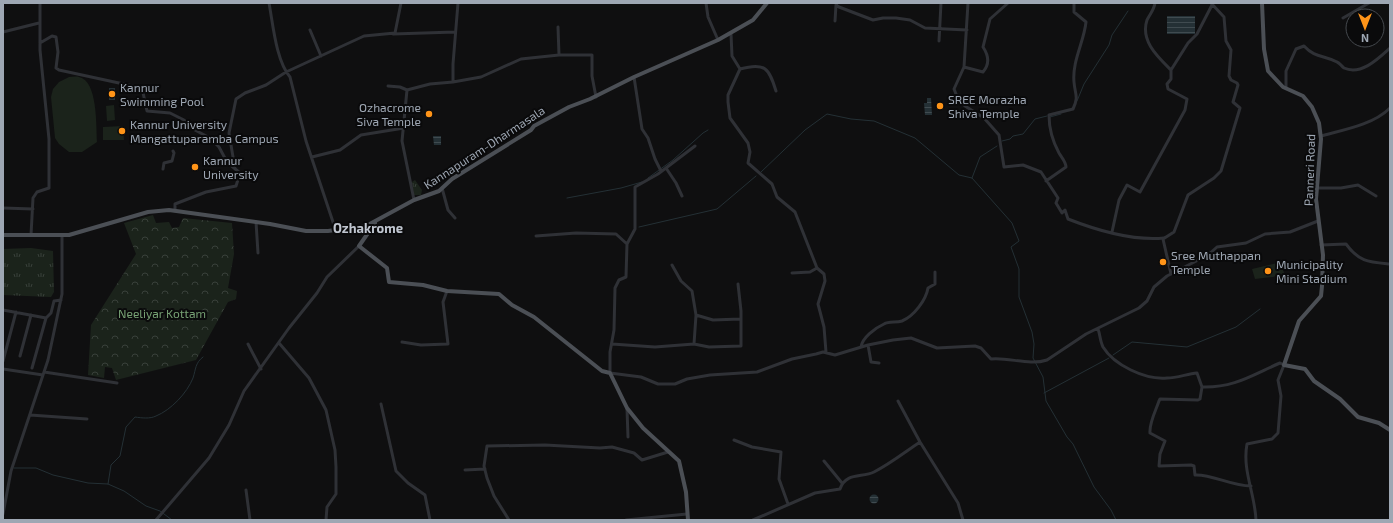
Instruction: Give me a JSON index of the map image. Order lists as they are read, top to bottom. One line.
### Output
{"streets":{"main road":["Kannapuram-Dharmasala","Panneri Road"]},"districts":["Ozhakrome"],"parks":["Neeliyar Kottam"],"places":["Kannur Swimming Pool","SREE Morazha Shiva Temple","Ozhacrome Siva Temple","Kannur University Mangattuparamba Campus","Kannur University","Sree Muthappan Temple","Municipality Mini Stadium"],"north":"bottom"}
